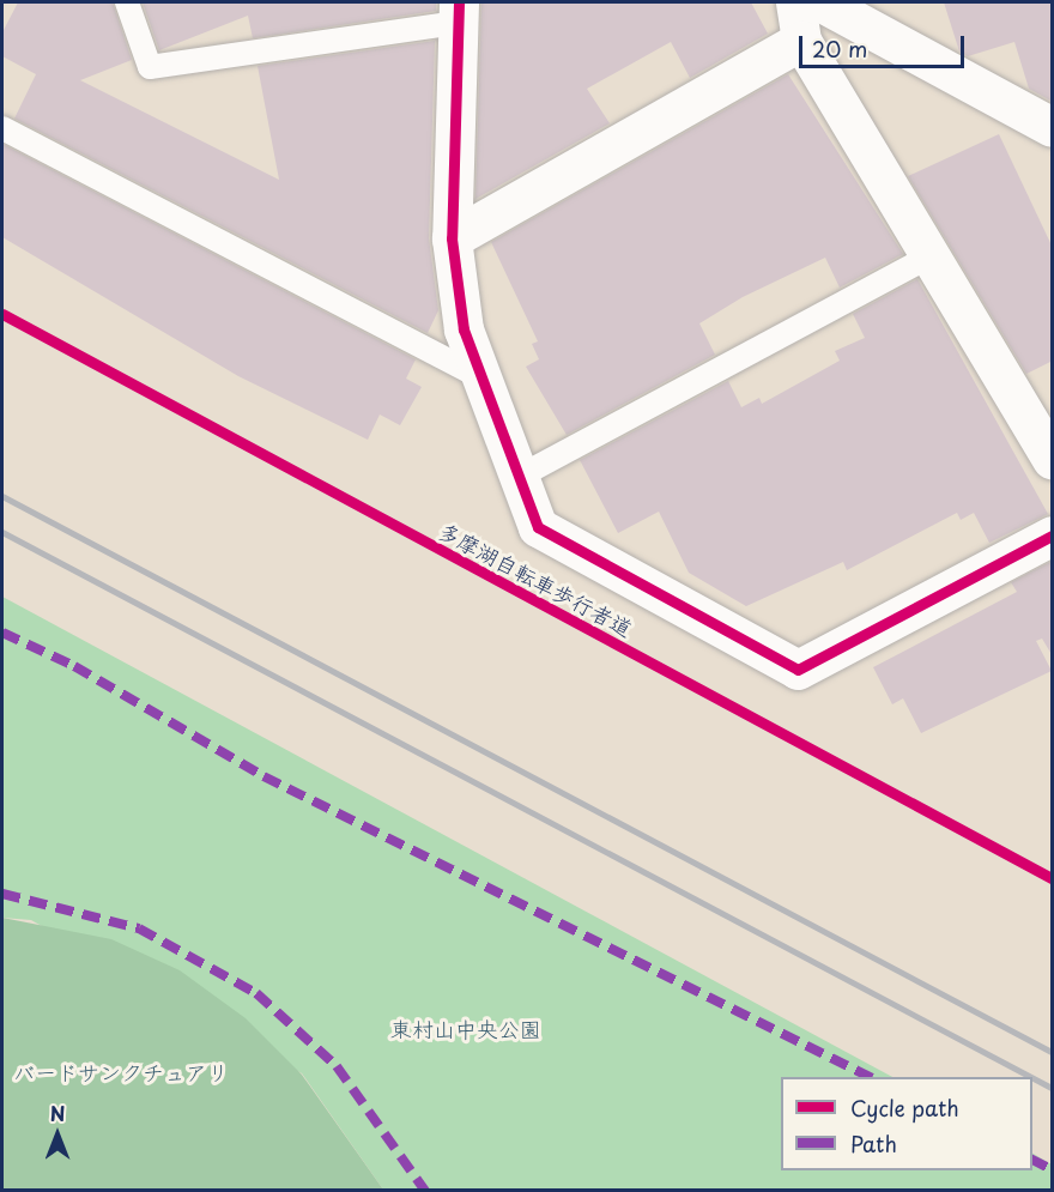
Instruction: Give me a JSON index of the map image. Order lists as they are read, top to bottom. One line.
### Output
{"streets":{"cycle path":["多摩湖自転車歩行者道"]},"parks":["東村山中央公園","バードサンクチュアリ"],"legend":["Cycle path","Path"],"scale_bar":"20 m","north":"top"}
